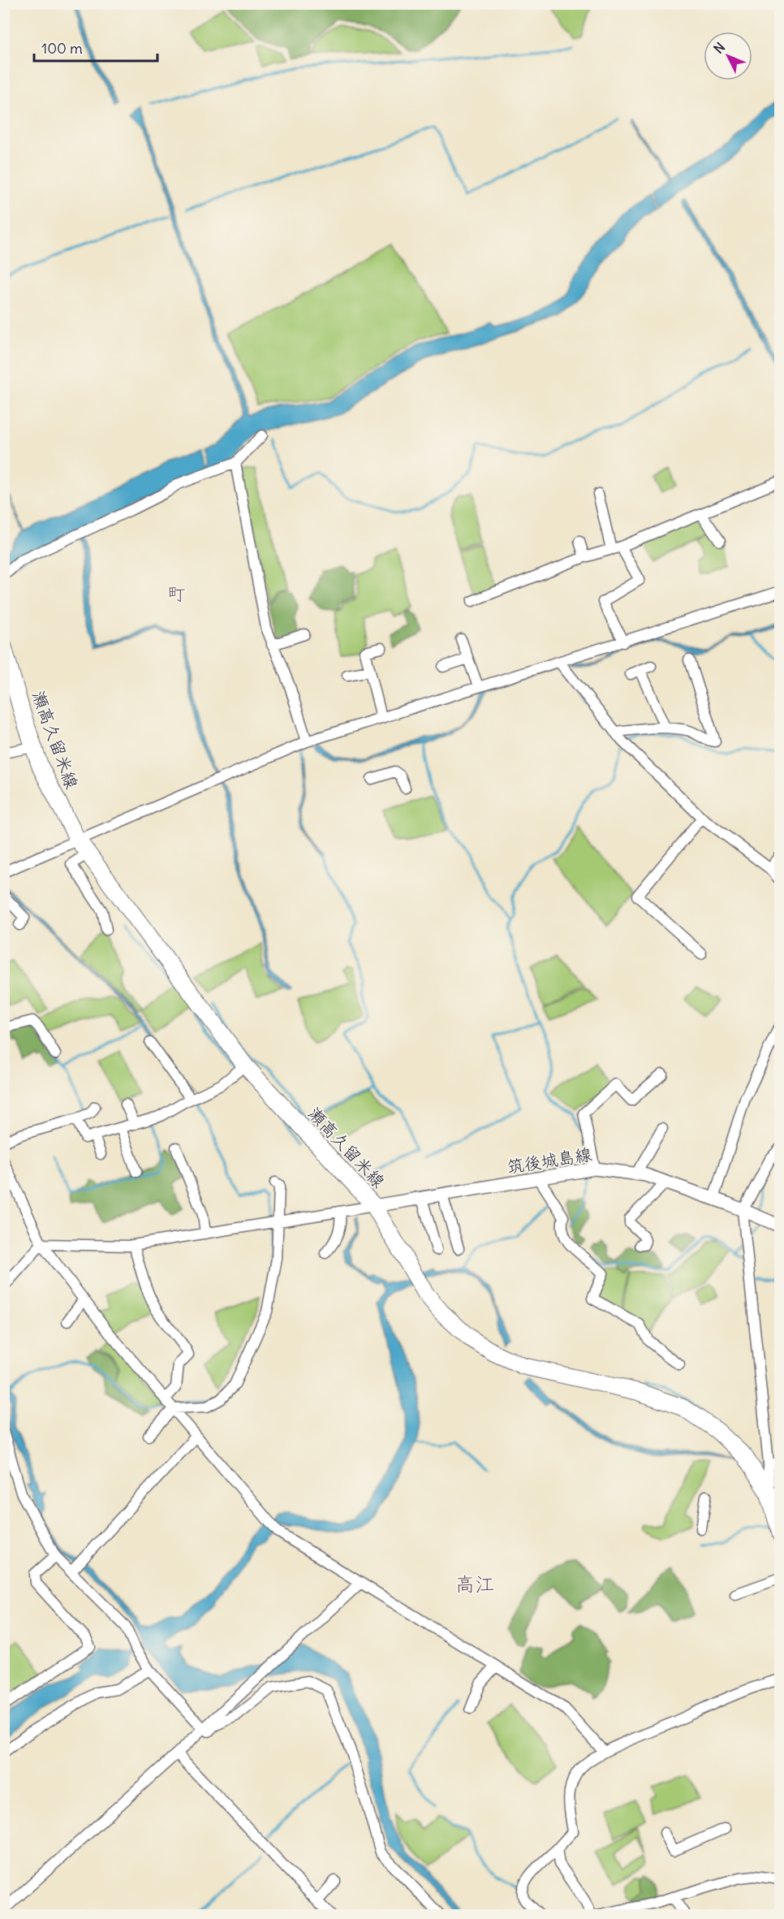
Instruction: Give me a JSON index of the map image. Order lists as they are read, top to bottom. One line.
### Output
{"streets":{"main road":["瀬高久留米線"],"street":["筑後城島線"]},"crossings":[["瀬高久留米線","筑後城島線"]],"districts":["町","高江"],"scale_bar":"100 m","north":"top left"}
